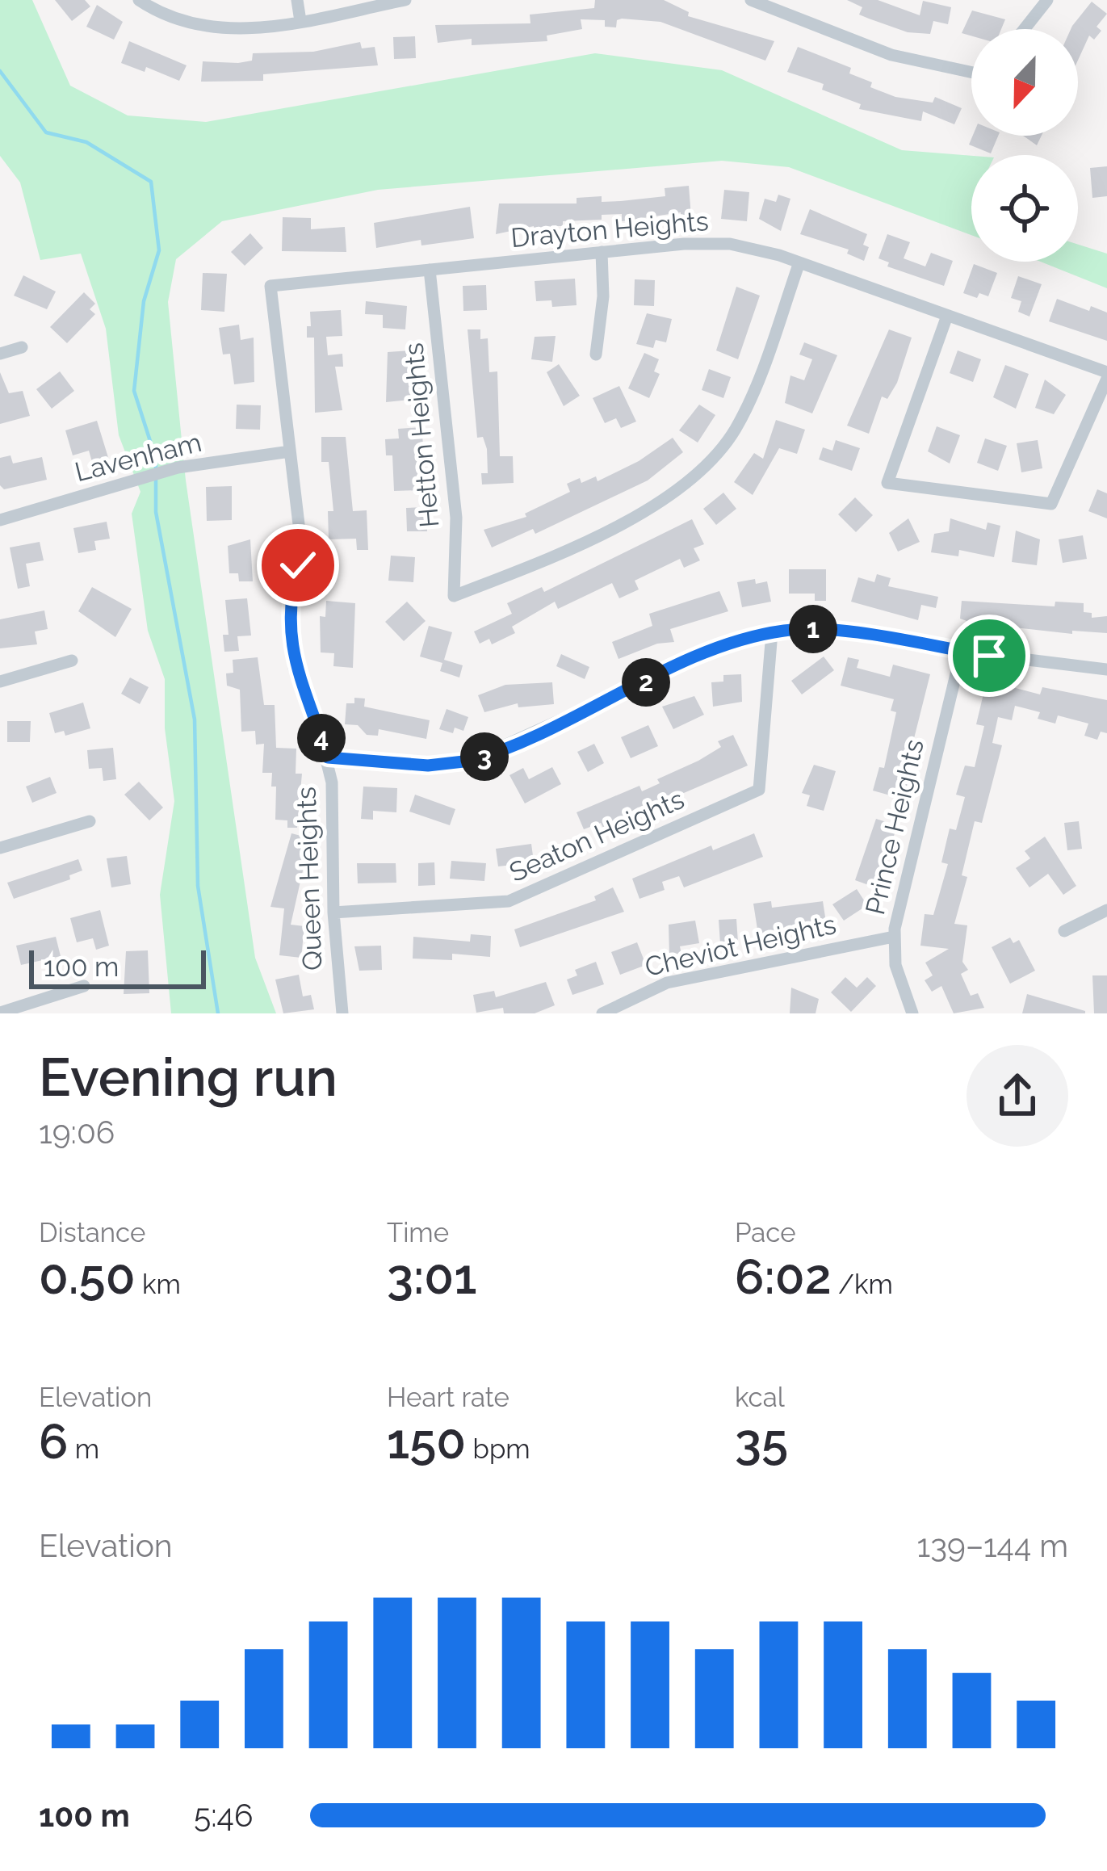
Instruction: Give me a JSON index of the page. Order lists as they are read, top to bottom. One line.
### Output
{"streets":{"street":["Drayton Heights","Hetton Heights","Lavenham","Prince Heights","Seaton Heights","Queen Heights","Cheviot Heights"]},"crossings":[["Drayton Heights","Hetton Heights"],["Drayton Heights","Queen Heights"],["Lavenham","Queen Heights"],["Prince Heights","Cheviot Heights"],["Seaton Heights","Queen Heights"]],"scale_bar":"100 m","north":"bottom","page":{"pins":["1","2","4","3"],"scale":"100 m","heading":["Evening run","19:06"],"stats":[["Distance","0.50 km"],["Time","3:01"],["Pace","6:02 /km"],["Elevation","6 m"],["Heart rate","150 bpm"],["kcal","35"]],"chart":["Elevation","139–144 m"],"list":[{"name":"100 m","note":"5:46"}]}}
